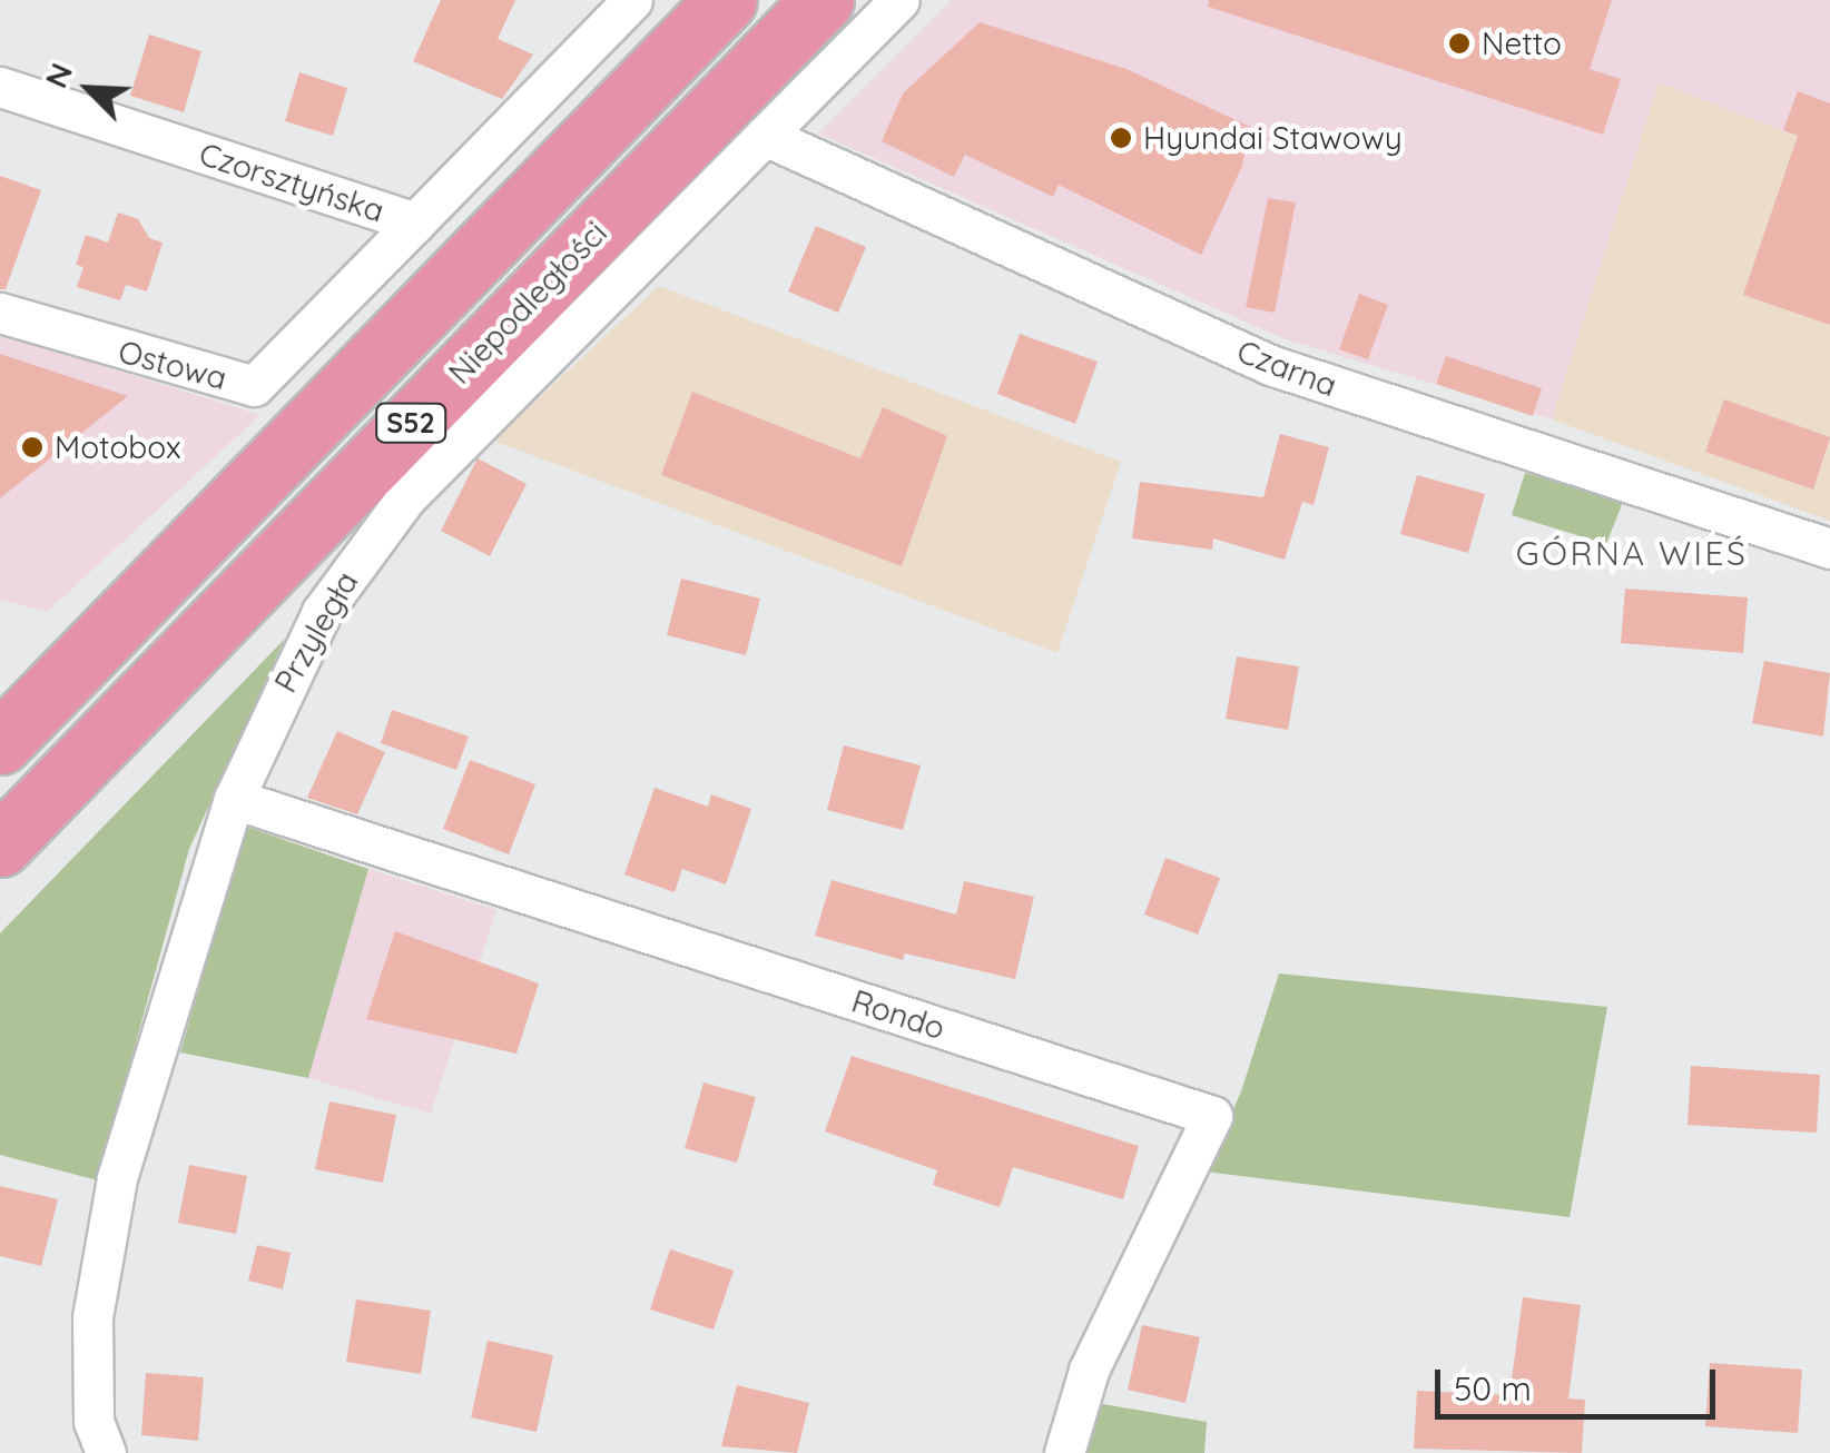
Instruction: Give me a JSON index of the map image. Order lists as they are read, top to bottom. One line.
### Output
{"streets":{"highway":["Niepodległości","S52"],"street":["Czorsztyńska","Ostowa","Czarna","Przyległa","Rondo"]},"crossings":[["Czorsztyńska","Ostowa"],["Czarna","Przyległa"],["Przyległa","Rondo"]],"districts":["GÓRNA WIEŚ"],"places":["Netto","Hyundai Stawowy","Motobox"],"scale_bar":"50 m","north":"top left"}
